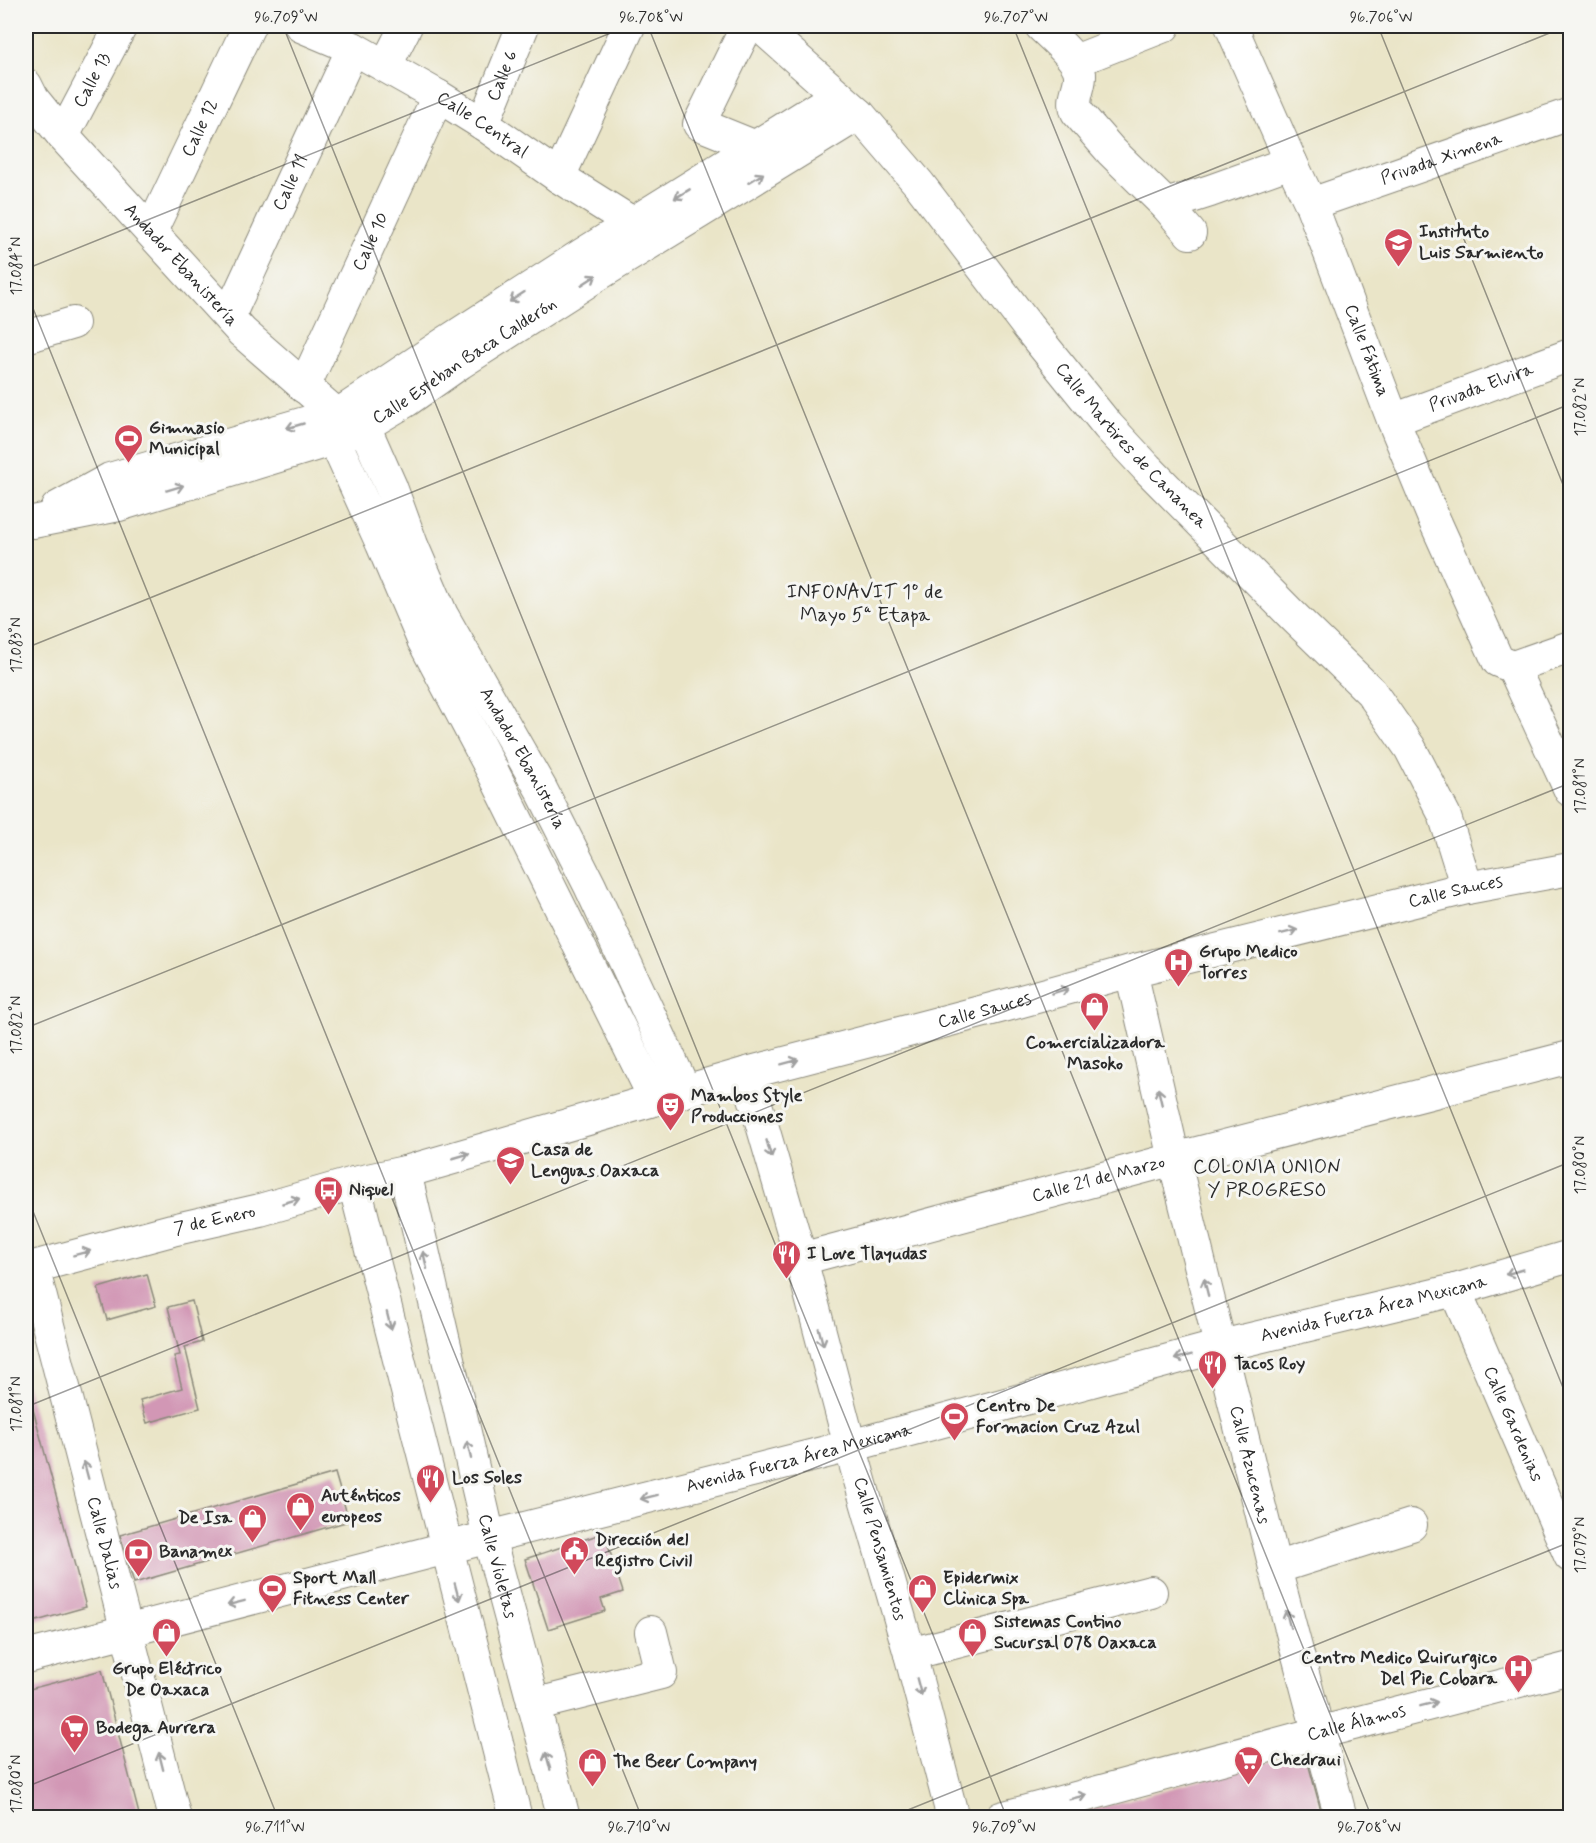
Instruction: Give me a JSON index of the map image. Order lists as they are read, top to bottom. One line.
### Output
{"streets":{"street":["Calle 6","Calle 13","Calle Central","Calle 12","Privada Ximena","Calle 11","Calle 10","Andador Ebanistería","Calle Fátima","Calle Esteban Baca Calderón","Privada Elvira","Calle Martires de Cananea","Calle Sauces","Calle 21 de Marzo","7 de Enero","Avenida Fuerza Área Mexicana","Calle Gardenias","Calle Azucenas","Calle Dalias","Calle Pensamientos","Calle Violetas","Calle Álamos"]},"crossings":[["Calle 6","Calle Central"],["Calle 13","Andador Ebanistería"],["Calle Central","Calle 11"],["Calle Central","Calle 10"],["Calle Central","Calle Esteban Baca Calderón"],["Calle 12","Andador Ebanistería"],["Privada Ximena","Calle Fátima"],["Calle 11","Andador Ebanistería"],["Calle 10","Andador Ebanistería"],["Andador Ebanistería","Calle Esteban Baca Calderón"],["Andador Ebanistería","Calle Sauces"],["Calle Fátima","Privada Elvira"],["Calle Esteban Baca Calderón","Calle Martires de Cananea"],["Calle Martires de Cananea","Calle Sauces"],["Calle Sauces","7 de Enero"],["Calle Sauces","Calle Azucenas"],["Calle Sauces","Calle Pensamientos"],["Calle Sauces","Calle Violetas"],["Calle 21 de Marzo","Calle Azucenas"],["Calle 21 de Marzo","Calle Pensamientos"],["7 de Enero","Calle Dalias"],["7 de Enero","Calle Violetas"],["Avenida Fuerza Área Mexicana","Calle Gardenias"],["Avenida Fuerza Área Mexicana","Calle Azucenas"],["Avenida Fuerza Área Mexicana","Calle Dalias"],["Avenida Fuerza Área Mexicana","Calle Pensamientos"],["Avenida Fuerza Área Mexicana","Calle Violetas"],["Calle Azucenas","Calle Álamos"]],"one_way":["Calle Sauces","7 de Enero","Avenida Fuerza Área Mexicana","Calle Azucenas","Calle Dalias","Calle Pensamientos"],"districts":["INFONAVIT 1º de Mayo 5ª Etapa","COLONIA UNION Y PROGRESO"],"places":{"school or university":["Instituto Luis Sarmiento","Casa de Lenguas Oaxaca"],"sports":["Gimnasio Municipal","Centro De Formacion Cruz Azul","Sport Mall Fitness Center"],"hospital":["Grupo Medico Torres","Centro Medico Quirurgico Del Pie Cobara"],"shop":["Comercializadora Masoko","Auténticos europeos","De Isa","Epidermix Clinica Spa","Grupo Eléctrico De Oaxaca","Sistemas Contino Sucursal 078 Oaxaca","The Beer Company"],"theatre":["Mambos Style Producciones"],"bus stop":["Niquel"],"restaurant":["I Love Tlayudas","Tacos Roy","Los Soles"],"public building":["Dirección del Registro Civil"],"bank":["Banamex"],"supermarket":["Bodega Aurrera","Chedraui"]},"coordinates":["96.709°W","96.708°W","96.707°W","96.706°W","17.084°N","17.082°N","17.083°N","17.081°N","17.080°N","17.079°N","96.711°W","96.710°W"]}
